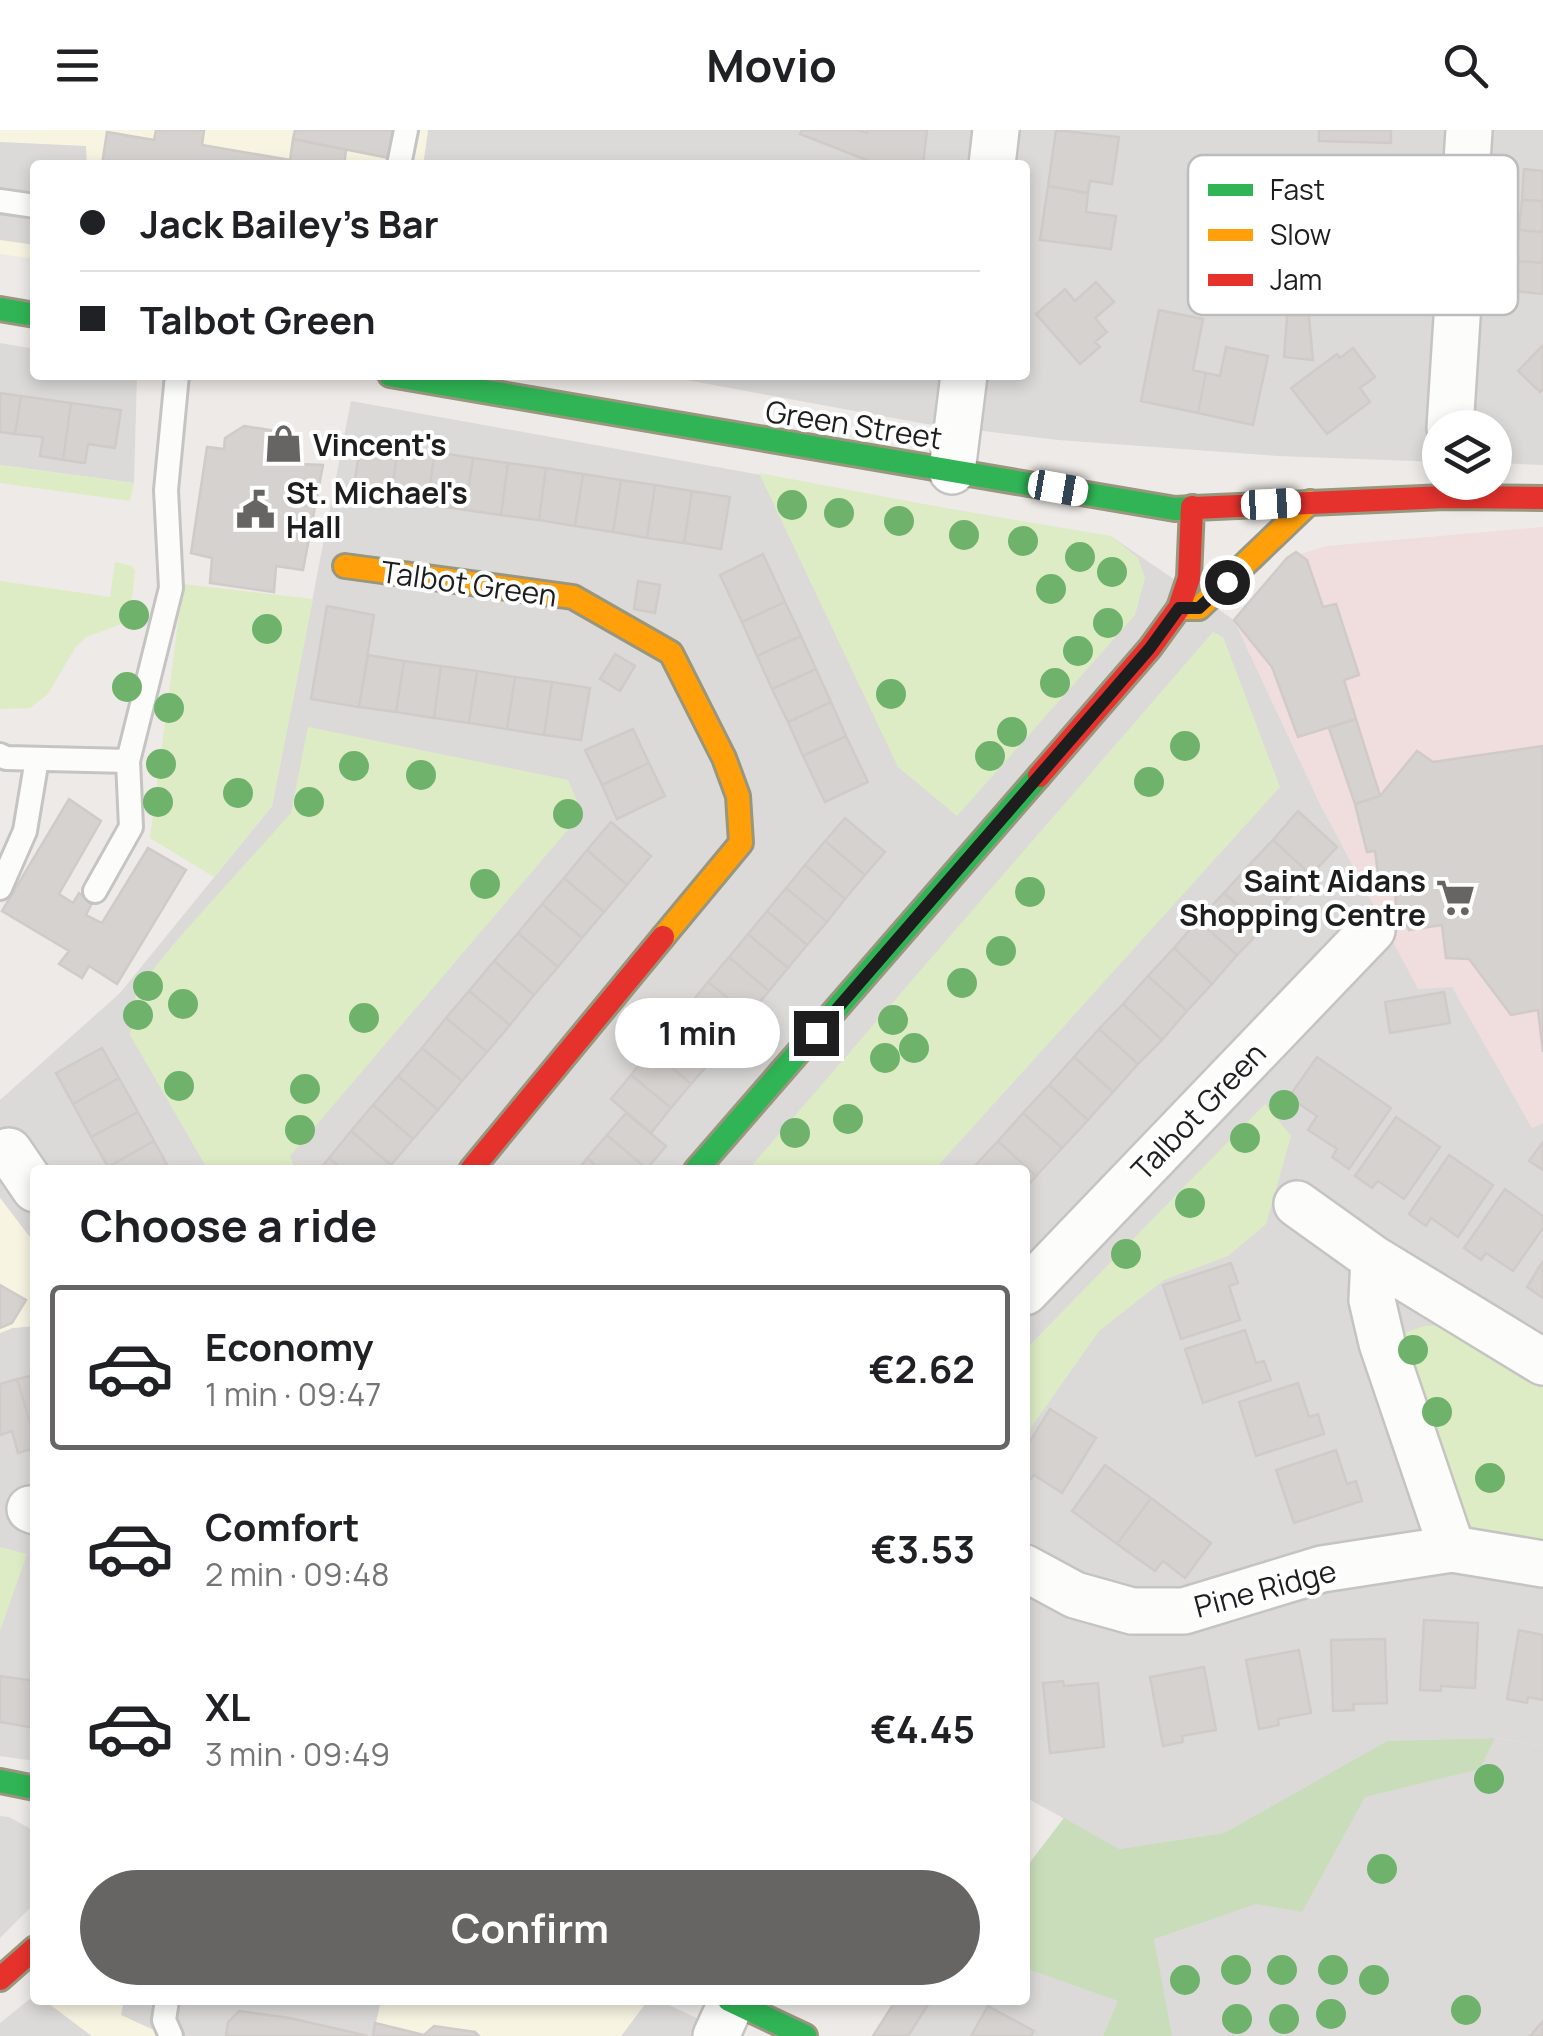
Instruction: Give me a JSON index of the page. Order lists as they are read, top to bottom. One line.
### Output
{"streets":{"street":["Green Street","Talbot Green","Pine Ridge"]},"places":{"shop":["Vincent's"],"public building":["St. Michael's Hall"],"supermarket":["Saint Aidans Shopping Centre"]},"legend":["Fast","Slow","Jam"],"page":{"header":"Movio","banner":["Jack Bailey’s Bar","Talbot Green"],"bubble":"1 min","heading":"Choose a ride","list":[{"name":"Economy","note":"1 min · 09:47","value":"€2.62"},{"name":"Comfort","note":"2 min · 09:48","value":"€3.53"},{"name":"XL","note":"3 min · 09:49","value":"€4.45"}],"buttons":"Confirm"}}
